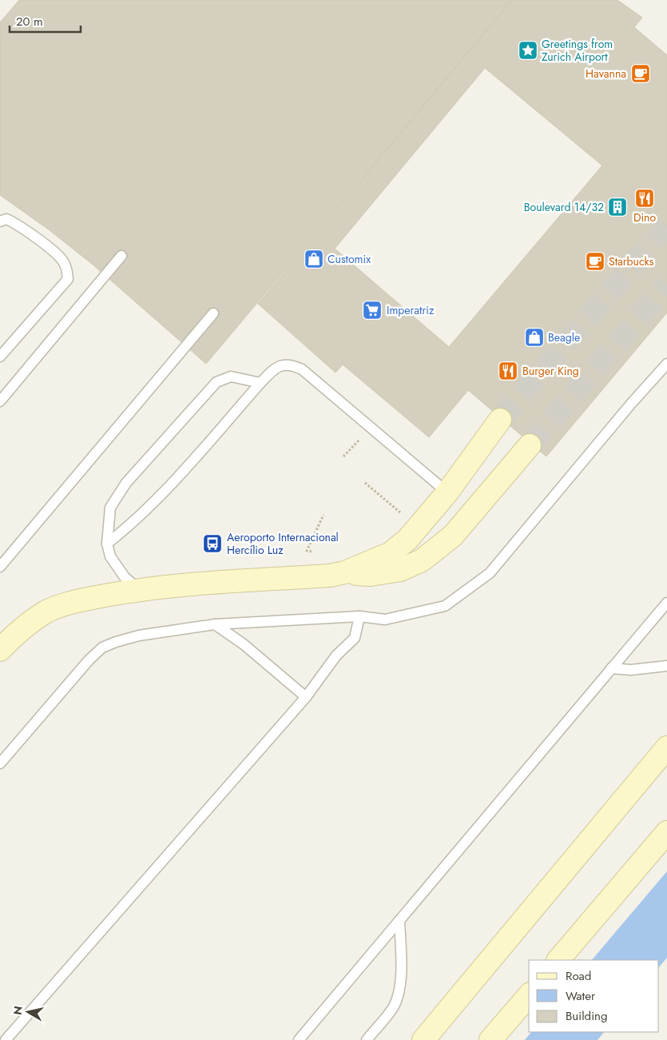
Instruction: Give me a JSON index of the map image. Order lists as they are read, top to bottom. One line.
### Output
{"places":{"place":["Greetings from Zurich Airport"],"cafe":["Havanna","Starbucks"],"restaurant":["Dino","Burger King"],"building":["Boulevard 14/32"],"shop":["Customix","Beagle"],"supermarket":["Imperatriz"],"bus stop":["Aeroporto Internacional Hercílio Luz"]},"legend":["Road","Water","Building"],"scale_bar":"20 m","north":"left"}
